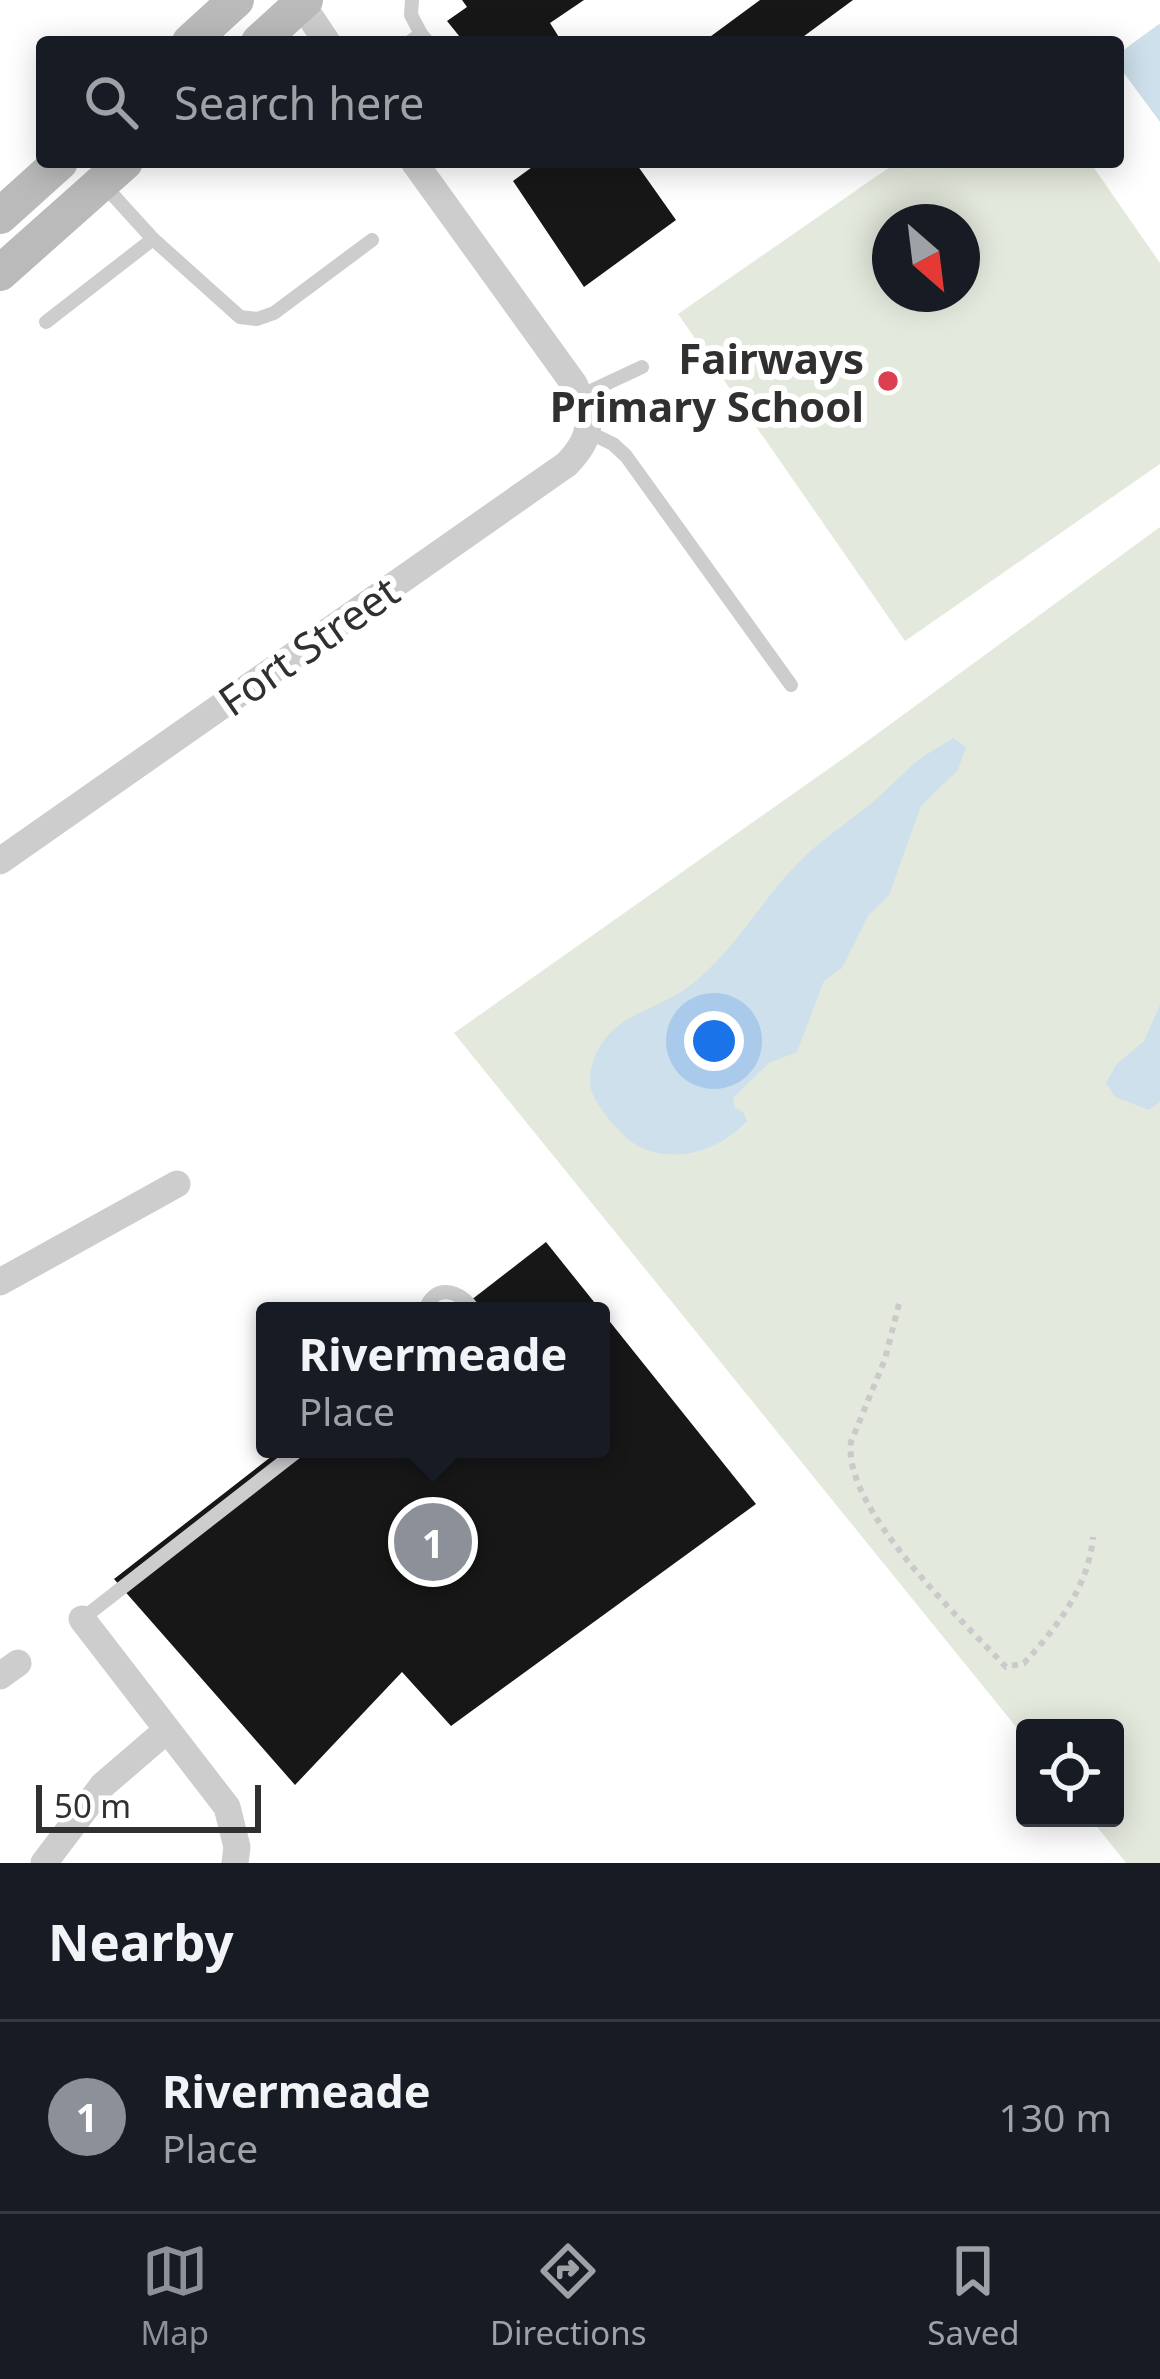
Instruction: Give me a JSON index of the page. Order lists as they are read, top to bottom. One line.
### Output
{"streets":{"street":["Fort Street"]},"places":["Fairways Primary School"],"scale_bar":"50 m","north":"bottom right","page":{"search":"Search here","popup":["Rivermeade","Place"],"pins":"1","scale":"50 m","heading":"Nearby","list":[{"mark":"1","name":"Rivermeade","note":"Place","value":"130 m"}],"nav":["Map","Directions","Saved"]}}
